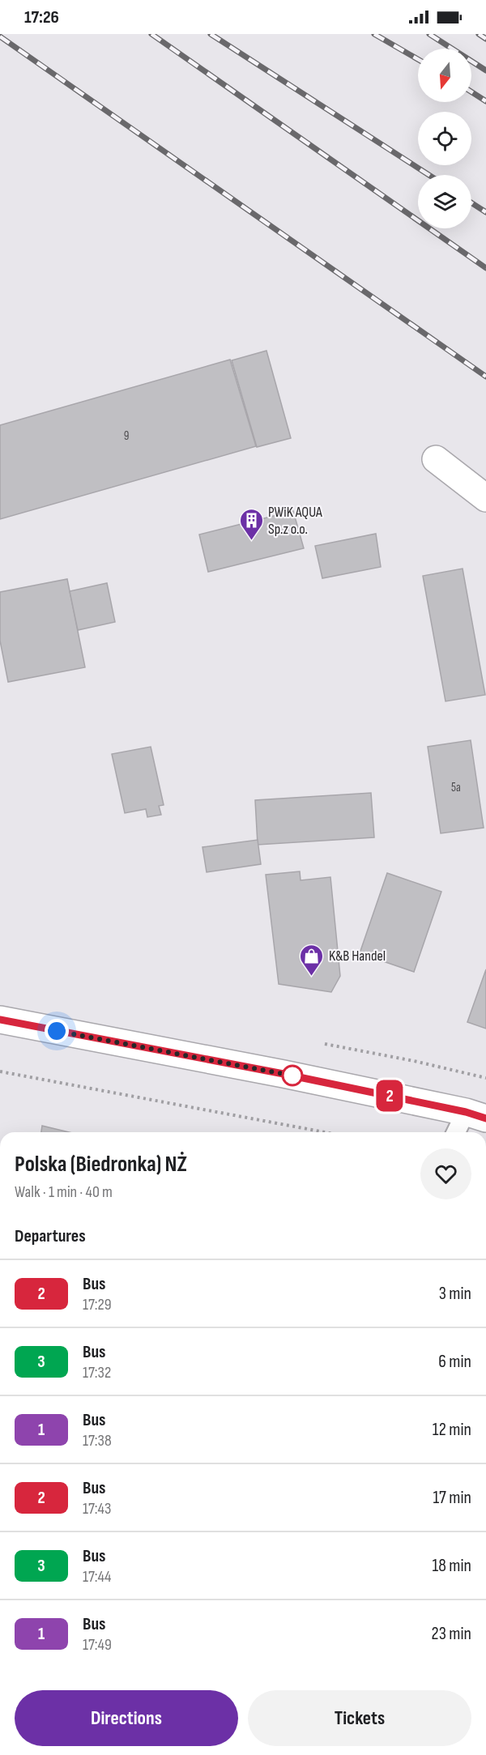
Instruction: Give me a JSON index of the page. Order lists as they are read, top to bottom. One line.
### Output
{"places":{"building":["PWiK AQUA Sp.z o.o."],"shop":["K&B Handel"]},"lines":["bus line 2"],"house_numbers":["9","5a"],"north":"bottom","page":{"status":"17:26","on_map":"2","heading":[["Polska (Biedronka) NŻ","Walk · 1 min · 40 m"],"Departures"],"list":[{"mark":"2","name":"Bus","note":"17:29","value":"3 min"},{"mark":"3","name":"Bus","note":"17:32","value":"6 min"},{"mark":"1","name":"Bus","note":"17:38","value":"12 min"},{"mark":"2","name":"Bus","note":"17:43","value":"17 min"},{"mark":"3","name":"Bus","note":"17:44","value":"18 min"},{"mark":"1","name":"Bus","note":"17:49","value":"23 min"}],"buttons":["Directions","Tickets"]}}
